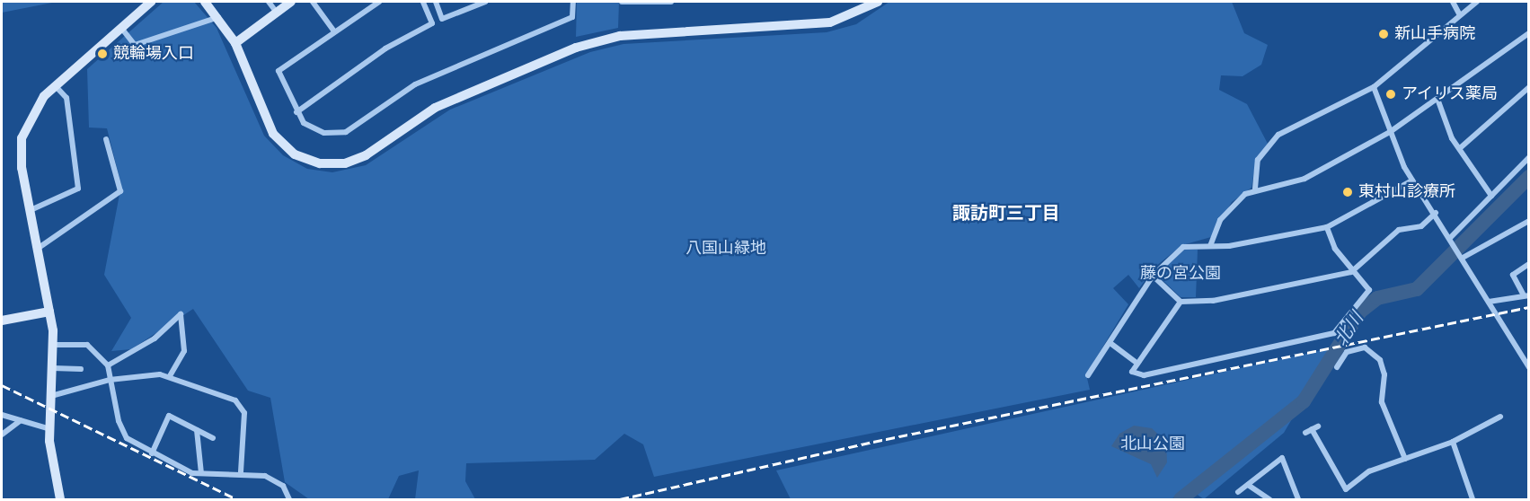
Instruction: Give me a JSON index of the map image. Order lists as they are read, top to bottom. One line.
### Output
{"districts":["諏訪町三丁目"],"water":["北川"],"parks":["八国山緑地","藤の宮公園","北山公園"],"places":["新山手病院","競輪場入口","アイリス薬局","東村山診療所"]}
